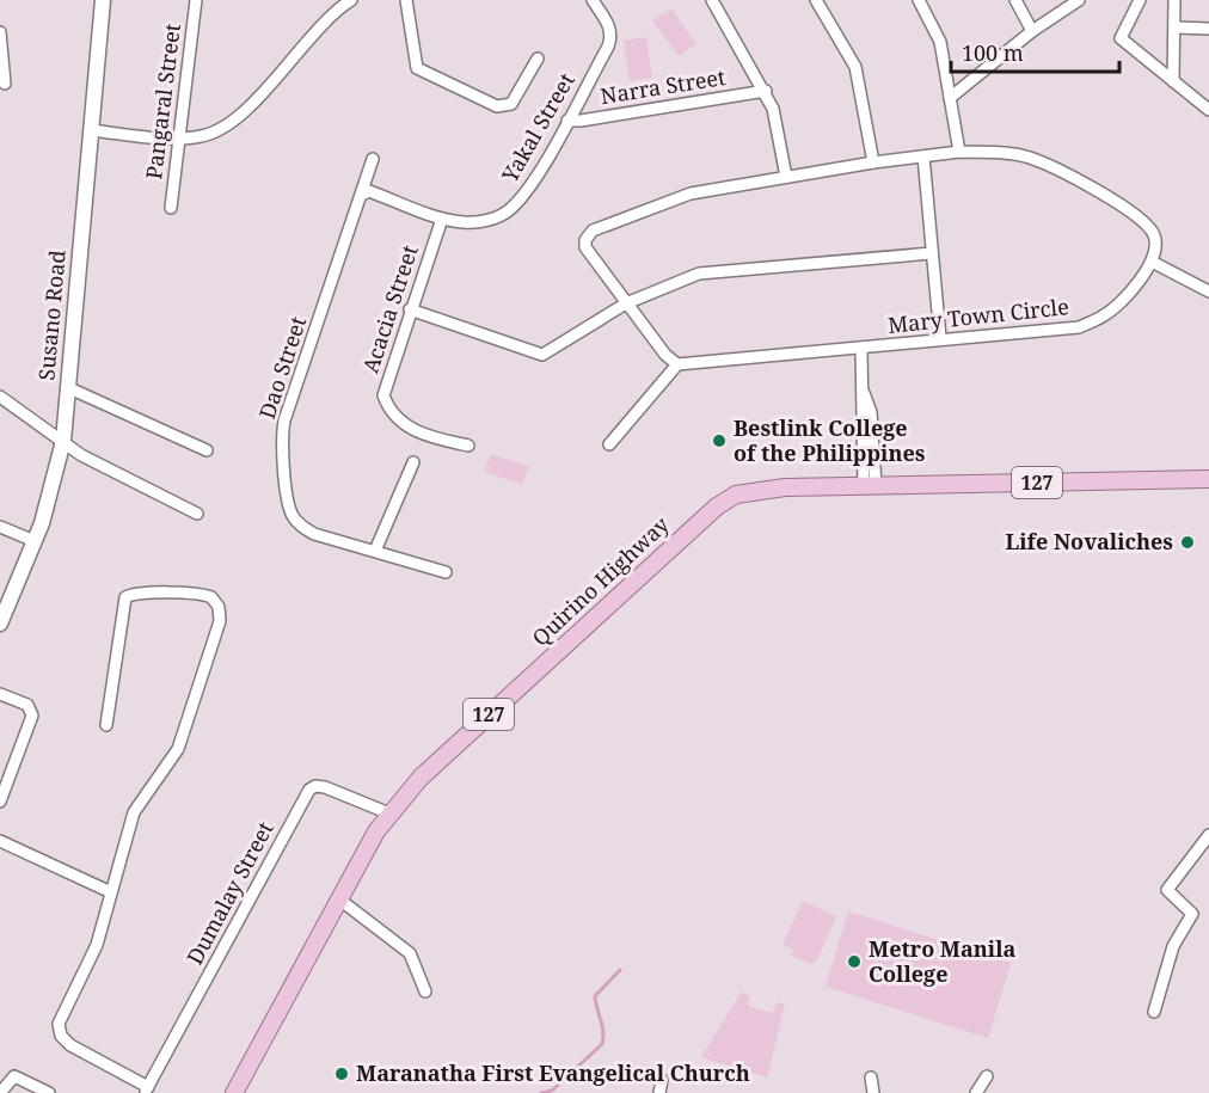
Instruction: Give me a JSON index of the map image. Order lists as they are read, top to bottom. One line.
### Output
{"streets":{"main road":["Susano Road","127","Quirino Highway"],"street":["Narra Street","Pangaral Street","Yakal Street","Acacia Street","Mary Town Circle","Dao Street","Dumalay Street"]},"crossings":[["Narra Street","Yakal Street"],["Yakal Street","Acacia Street"],["Yakal Street","Dao Street"],["Quirino Highway","Dumalay Street"]],"places":["Bestlink College of the Philippines","Life Novaliches","Metro Manila College","Maranatha First Evangelical Church"],"scale_bar":"100 m"}
